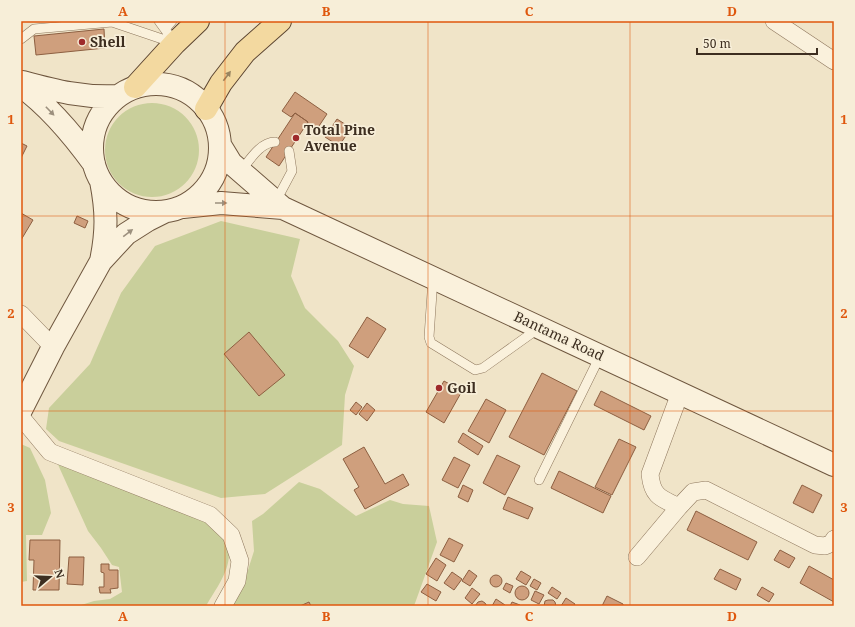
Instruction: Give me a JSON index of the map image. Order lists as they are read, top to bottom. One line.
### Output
{"streets":{"main road":["Bantama Road"]},"places":["Shell","Total Pine Avenue","Goil"],"scale_bar":"50 m","north":"right","grid":{"columns":["A","B","C","D"],"rows":["1","2","3"]}}
